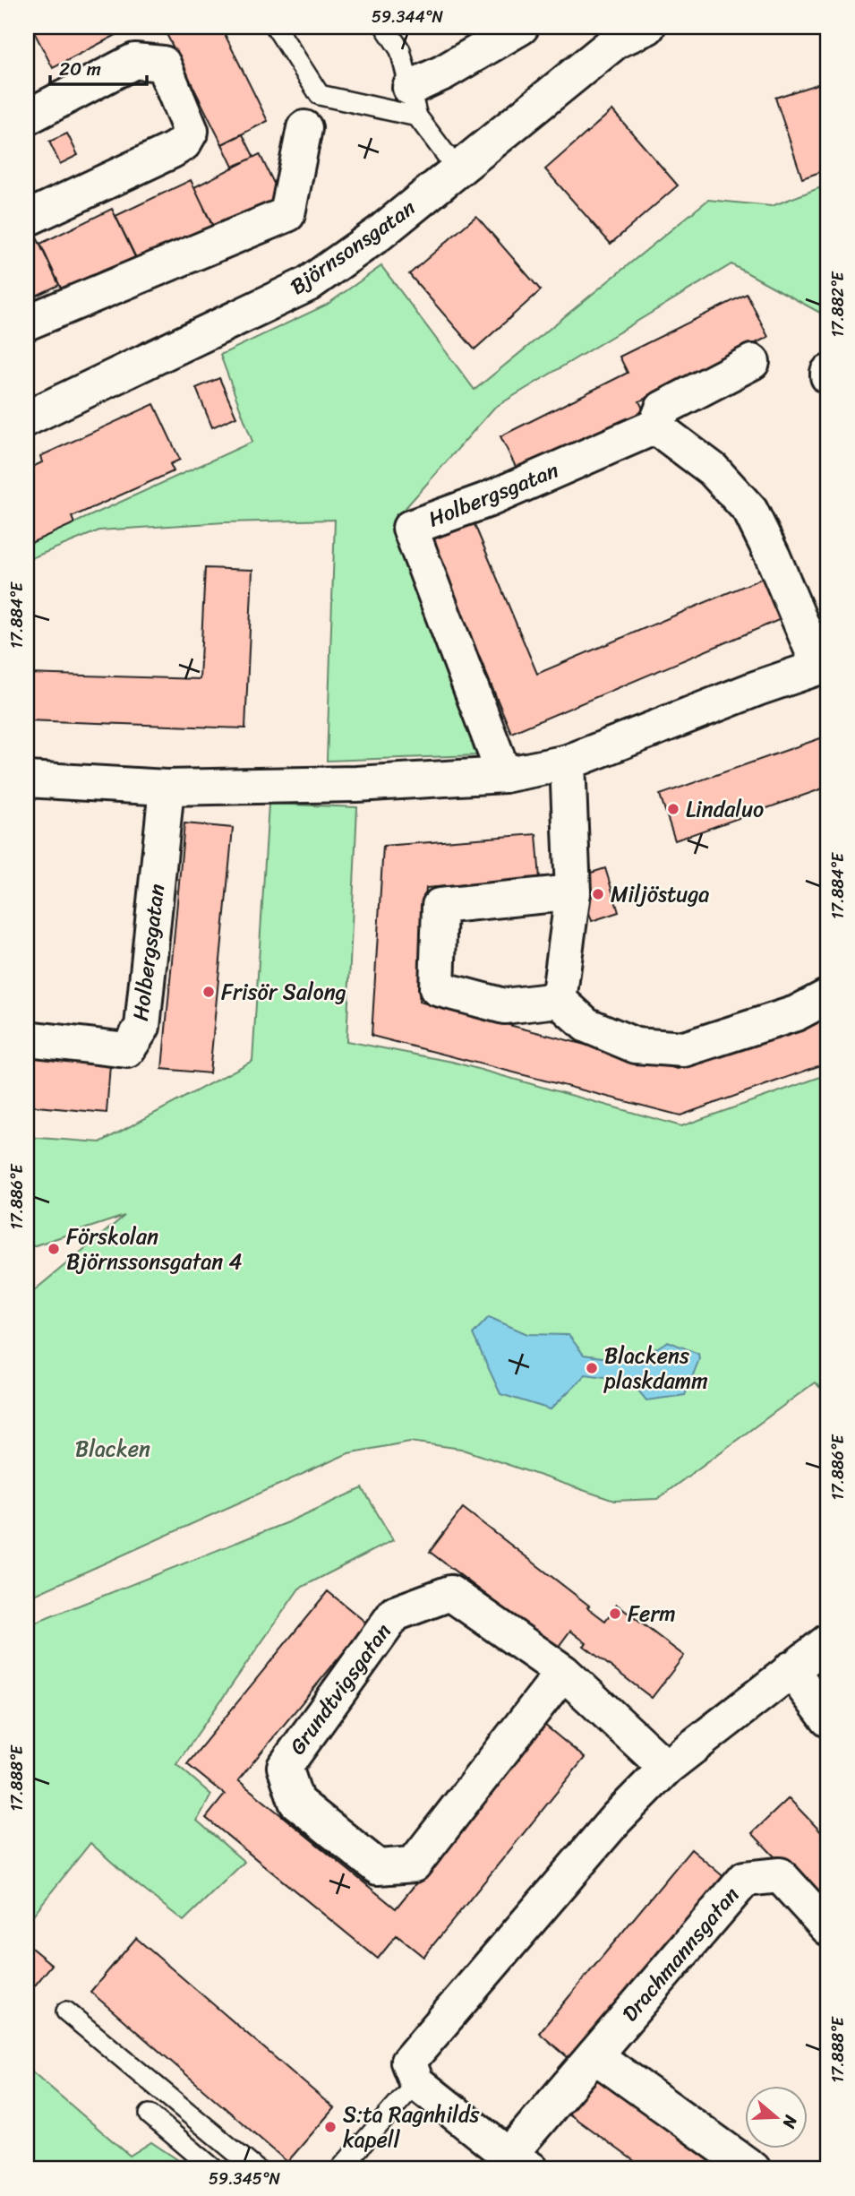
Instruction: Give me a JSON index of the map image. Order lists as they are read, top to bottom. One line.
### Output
{"streets":{"street":["Björnsonsgatan","Holbergsgatan","Grundtvigsgatan","Drachmannsgatan"]},"parks":["Blacken"],"places":["Lindaluo","Miljöstuga","Frisör Salong","Förskolan Björnssonsgatan 4","Blackens plaskdamm","Ferm","S:ta Ragnhilds kapell"],"scale_bar":"20 m","north":"right","coordinates":["59.344°N","17.882°E","17.884°E","17.886°E","17.888°E","59.345°N"]}
